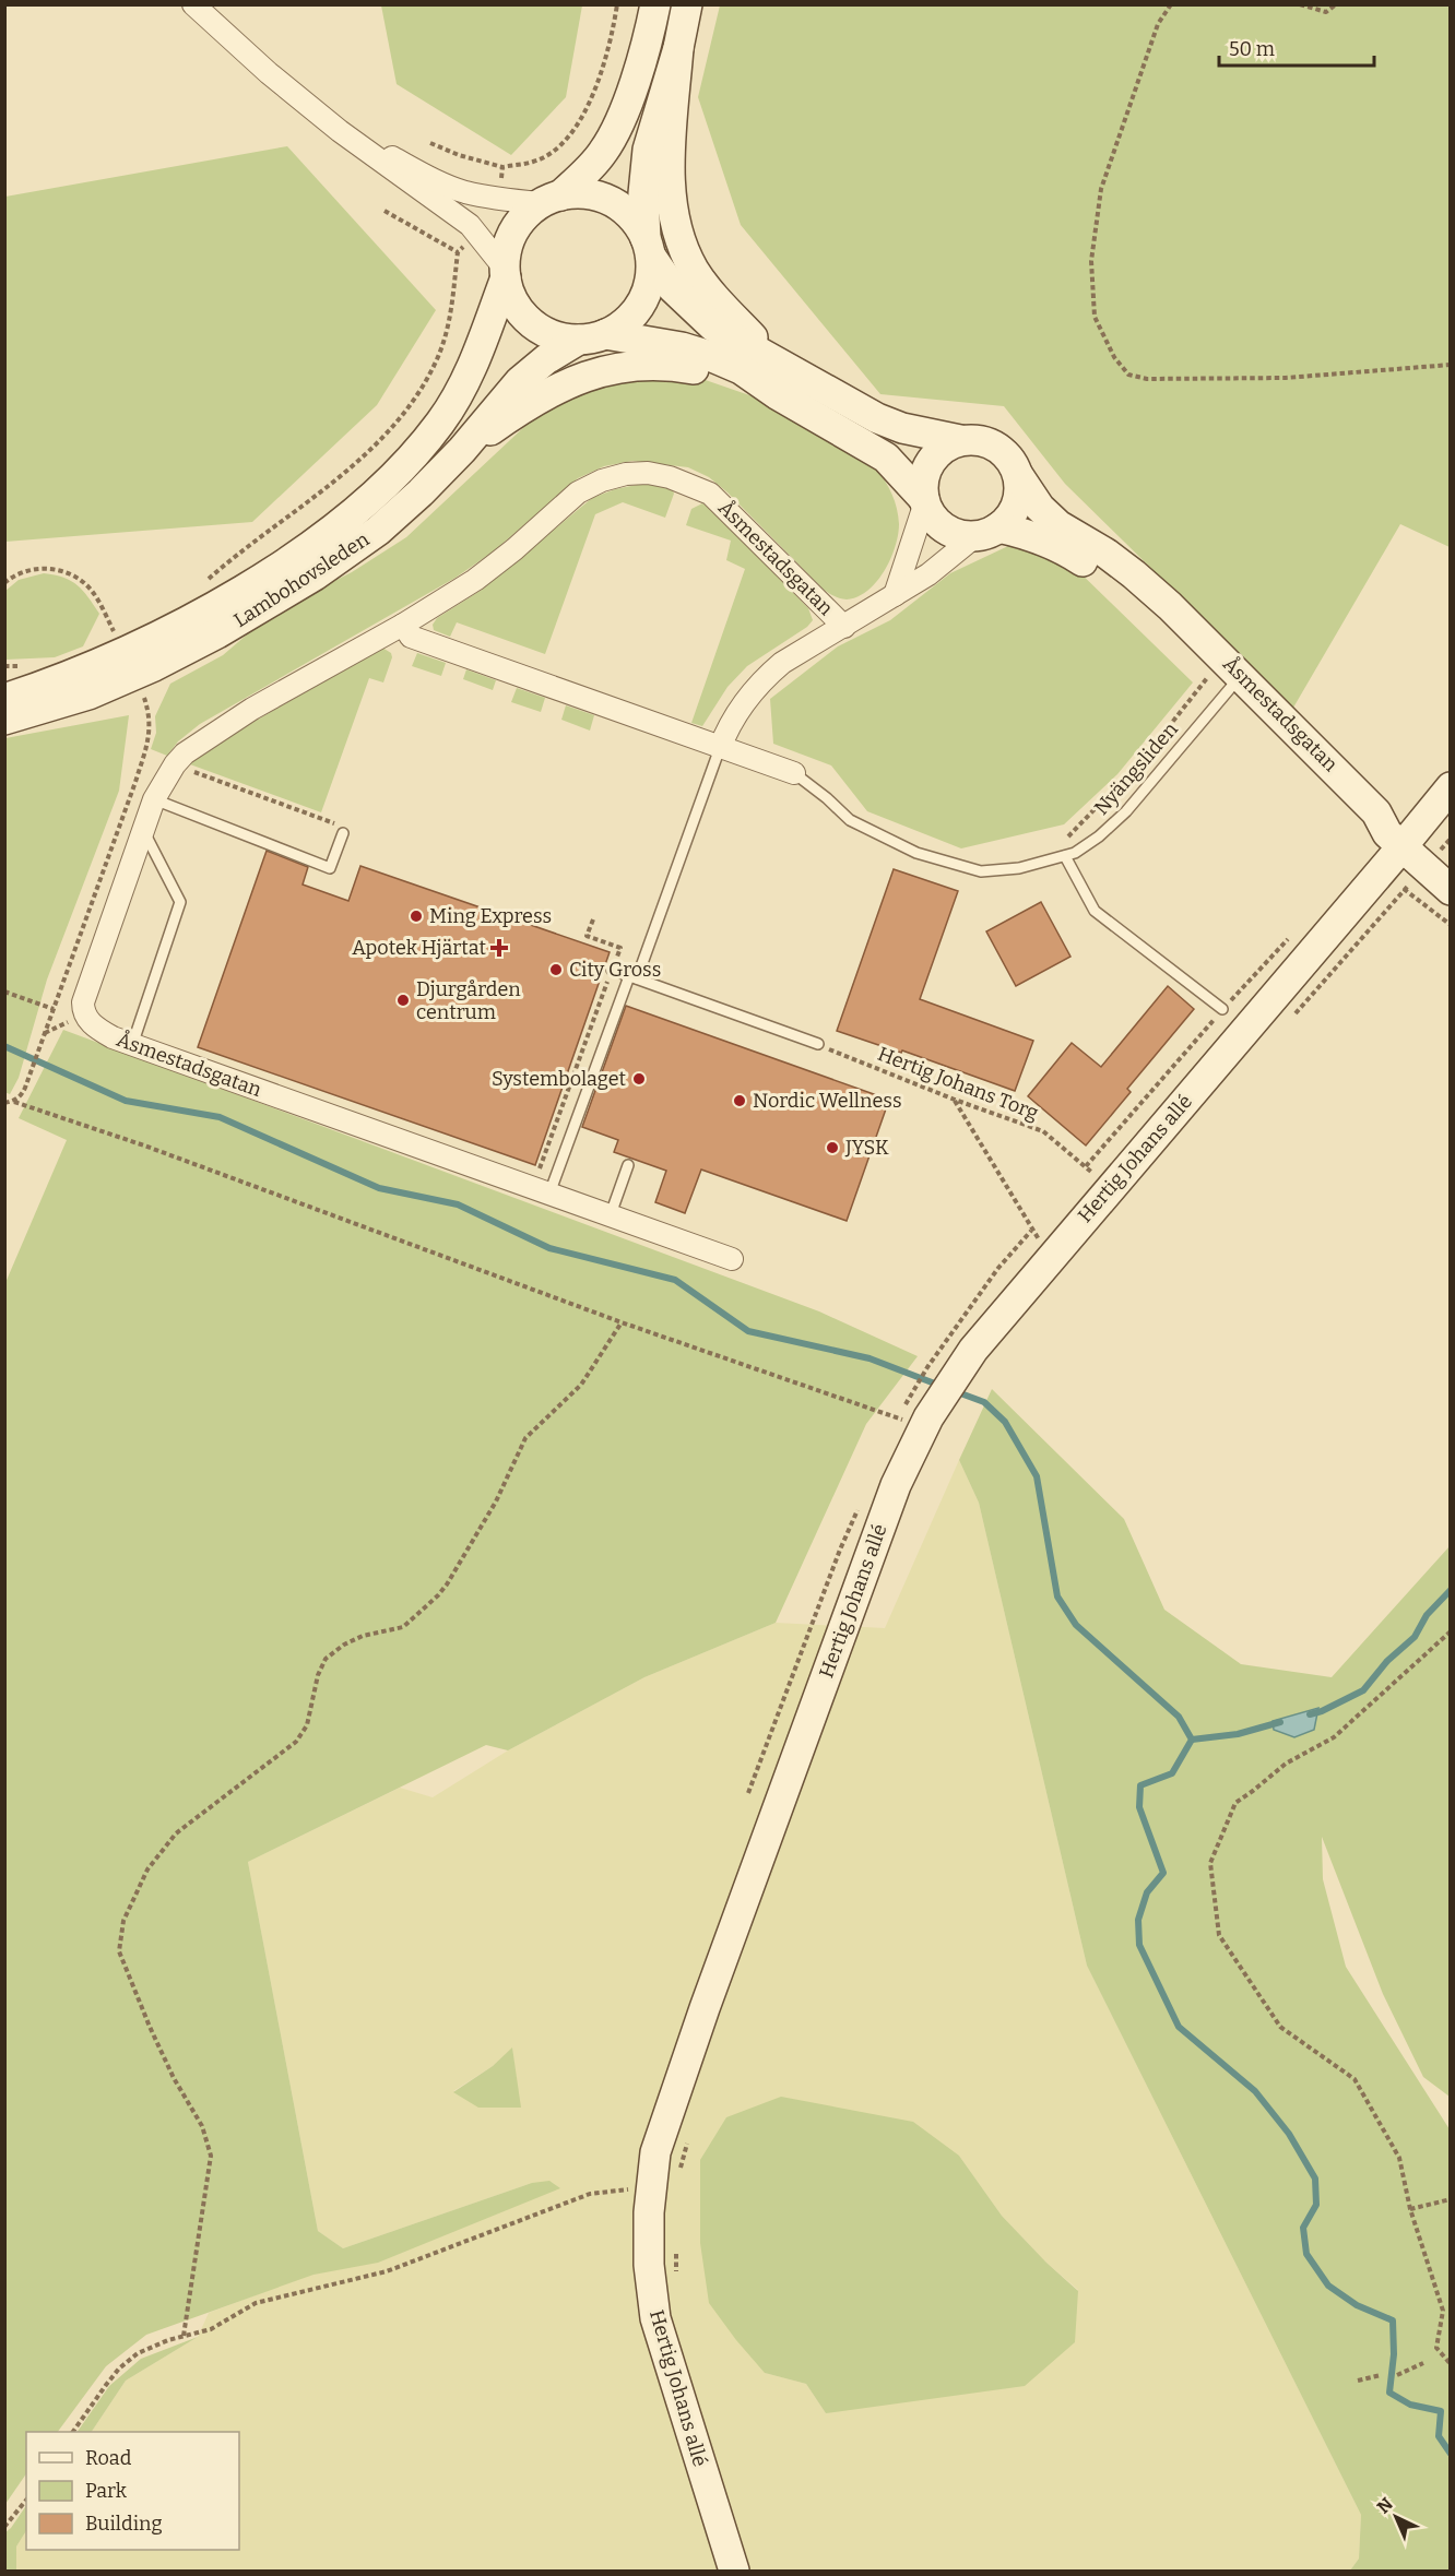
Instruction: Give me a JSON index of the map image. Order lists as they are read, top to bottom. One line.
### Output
{"streets":{"street":["Åsmestadsgatan","Lambohovsleden","Hertig Johans allé"],"lane":["Nyängsliden"],"path":["Hertig Johans Torg"]},"crossings":[["Åsmestadsgatan","Nyängsliden"],["Åsmestadsgatan","Hertig Johans allé"],["Hertig Johans Torg","Hertig Johans allé"]],"places":{"other":["Ming Express","City Gross","Djurgården centrum","Systembolaget","Nordic Wellness","JYSK"],"health":["Apotek Hjärtat"]},"legend":["Road","Park","Building"],"scale_bar":"50 m","north":"top left"}
